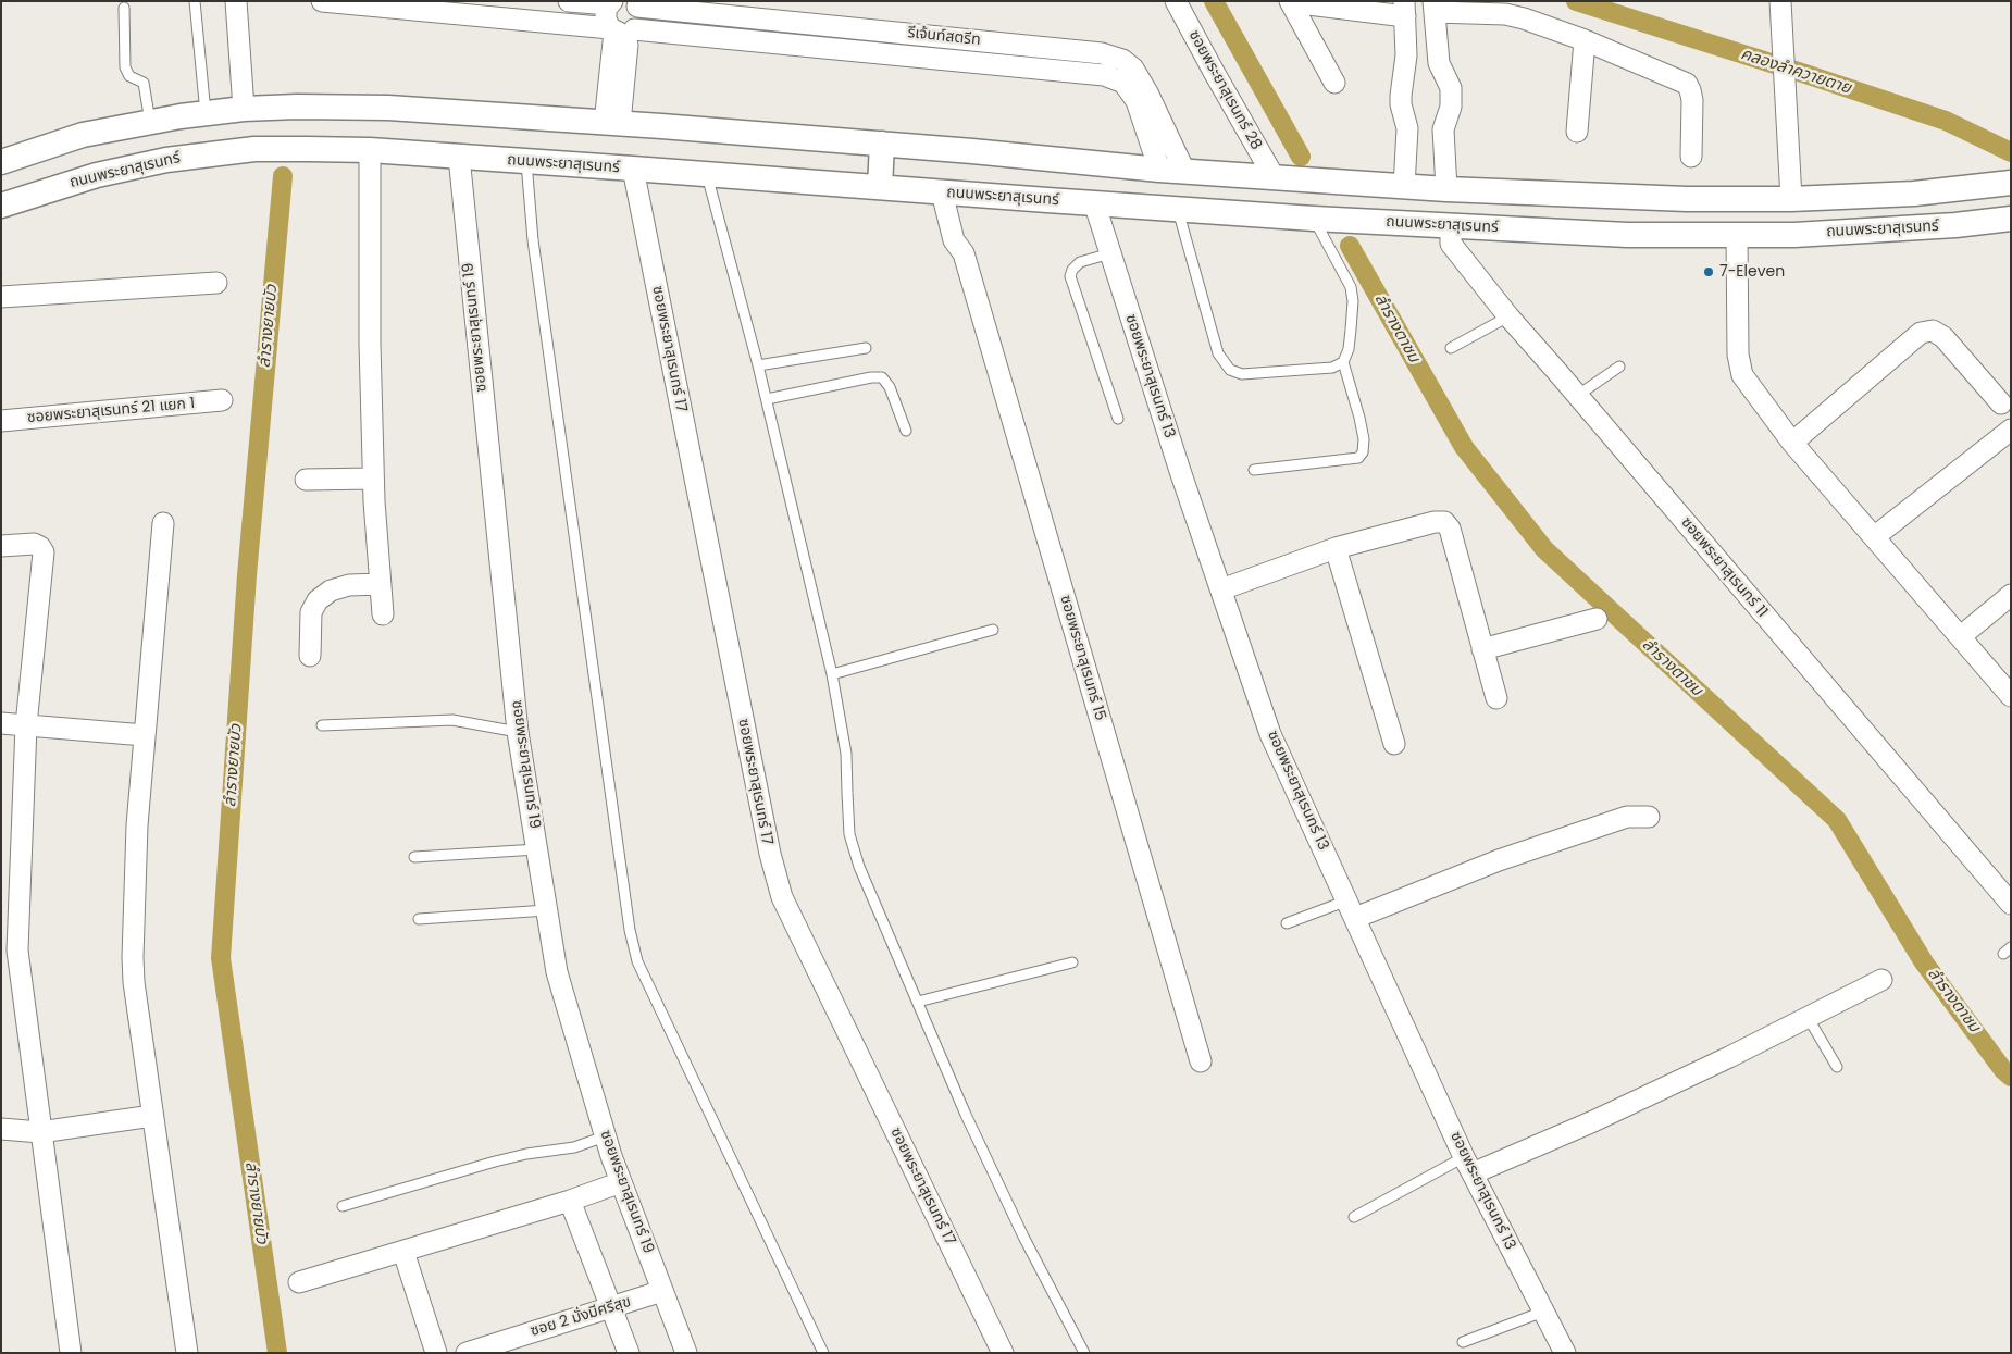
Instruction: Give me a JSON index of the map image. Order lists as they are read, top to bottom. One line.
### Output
{"streets":{"street":["รีเจ้นท์สตรีท","ซอยพระยาสุเรนทร์ 28","ถนนพระยาสุเรนทร์","ซอยพระยาสุเรนทร์ 19","ซอยพระยาสุเรนทร์ 17","ซอยพระยาสุเรนทร์ 13","ซอยพระยาสุเรนทร์ 21 แยก 1","ซอยพระยาสุเรนทร์ 11","ซอยพระยาสุเรนทร์ 15","ซอย 2 มั่งมีศรีสุข"]},"crossings":[["ถนนพระยาสุเรนทร์","ซอยพระยาสุเรนทร์ 19"],["ถนนพระยาสุเรนทร์","ซอยพระยาสุเรนทร์ 17"],["ถนนพระยาสุเรนทร์","ซอยพระยาสุเรนทร์ 13"],["ถนนพระยาสุเรนทร์","ซอยพระยาสุเรนทร์ 11"],["ถนนพระยาสุเรนทร์","ซอยพระยาสุเรนทร์ 15"],["ซอยพระยาสุเรนทร์ 19","ซอย 2 มั่งมีศรีสุข"]],"water":["คลองลำควายตาย","ลำรางยายบัว","ลำรางตาชม"],"places":["7-Eleven"]}
